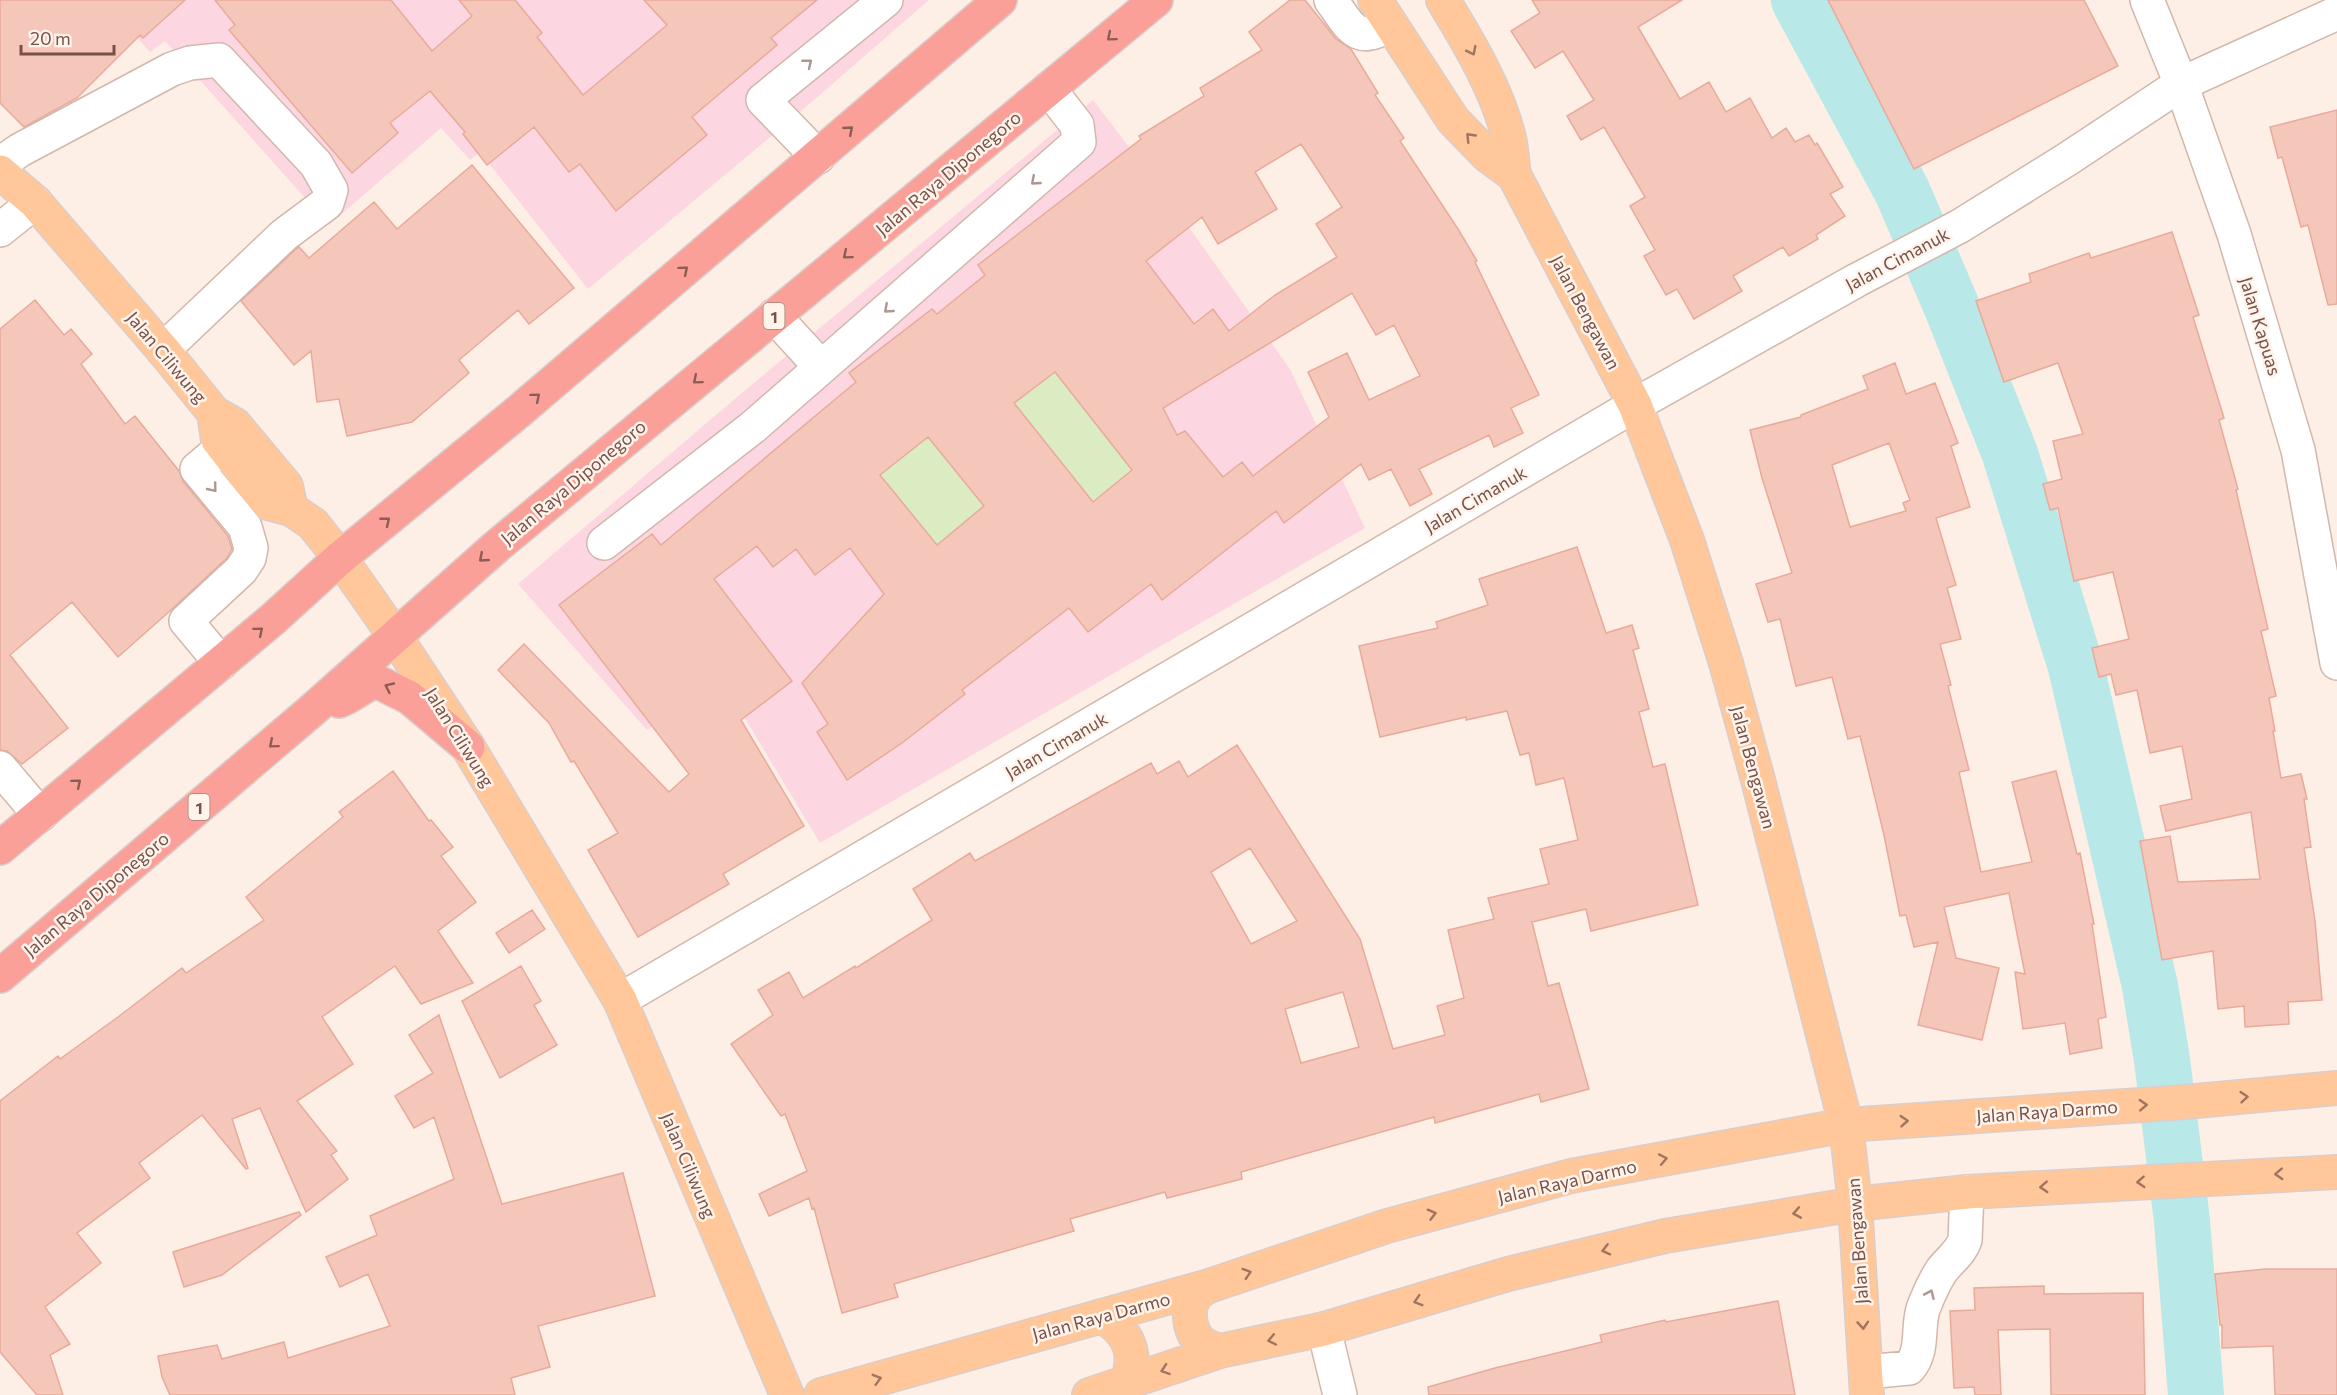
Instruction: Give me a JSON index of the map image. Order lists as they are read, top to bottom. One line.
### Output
{"streets":{"highway":["Jalan Raya Diponegoro","1"],"main road":["Jalan Bengawan","Jalan Ciliwung","Jalan Raya Darmo"],"street":["Jalan Cimanuk","Jalan Kapuas"]},"crossings":[["Jalan Raya Diponegoro","Jalan Ciliwung"],["Jalan Cimanuk","Jalan Bengawan"],["Jalan Cimanuk","Jalan Kapuas"],["Jalan Cimanuk","Jalan Ciliwung"],["Jalan Bengawan","Jalan Raya Darmo"]],"scale_bar":"20 m"}
